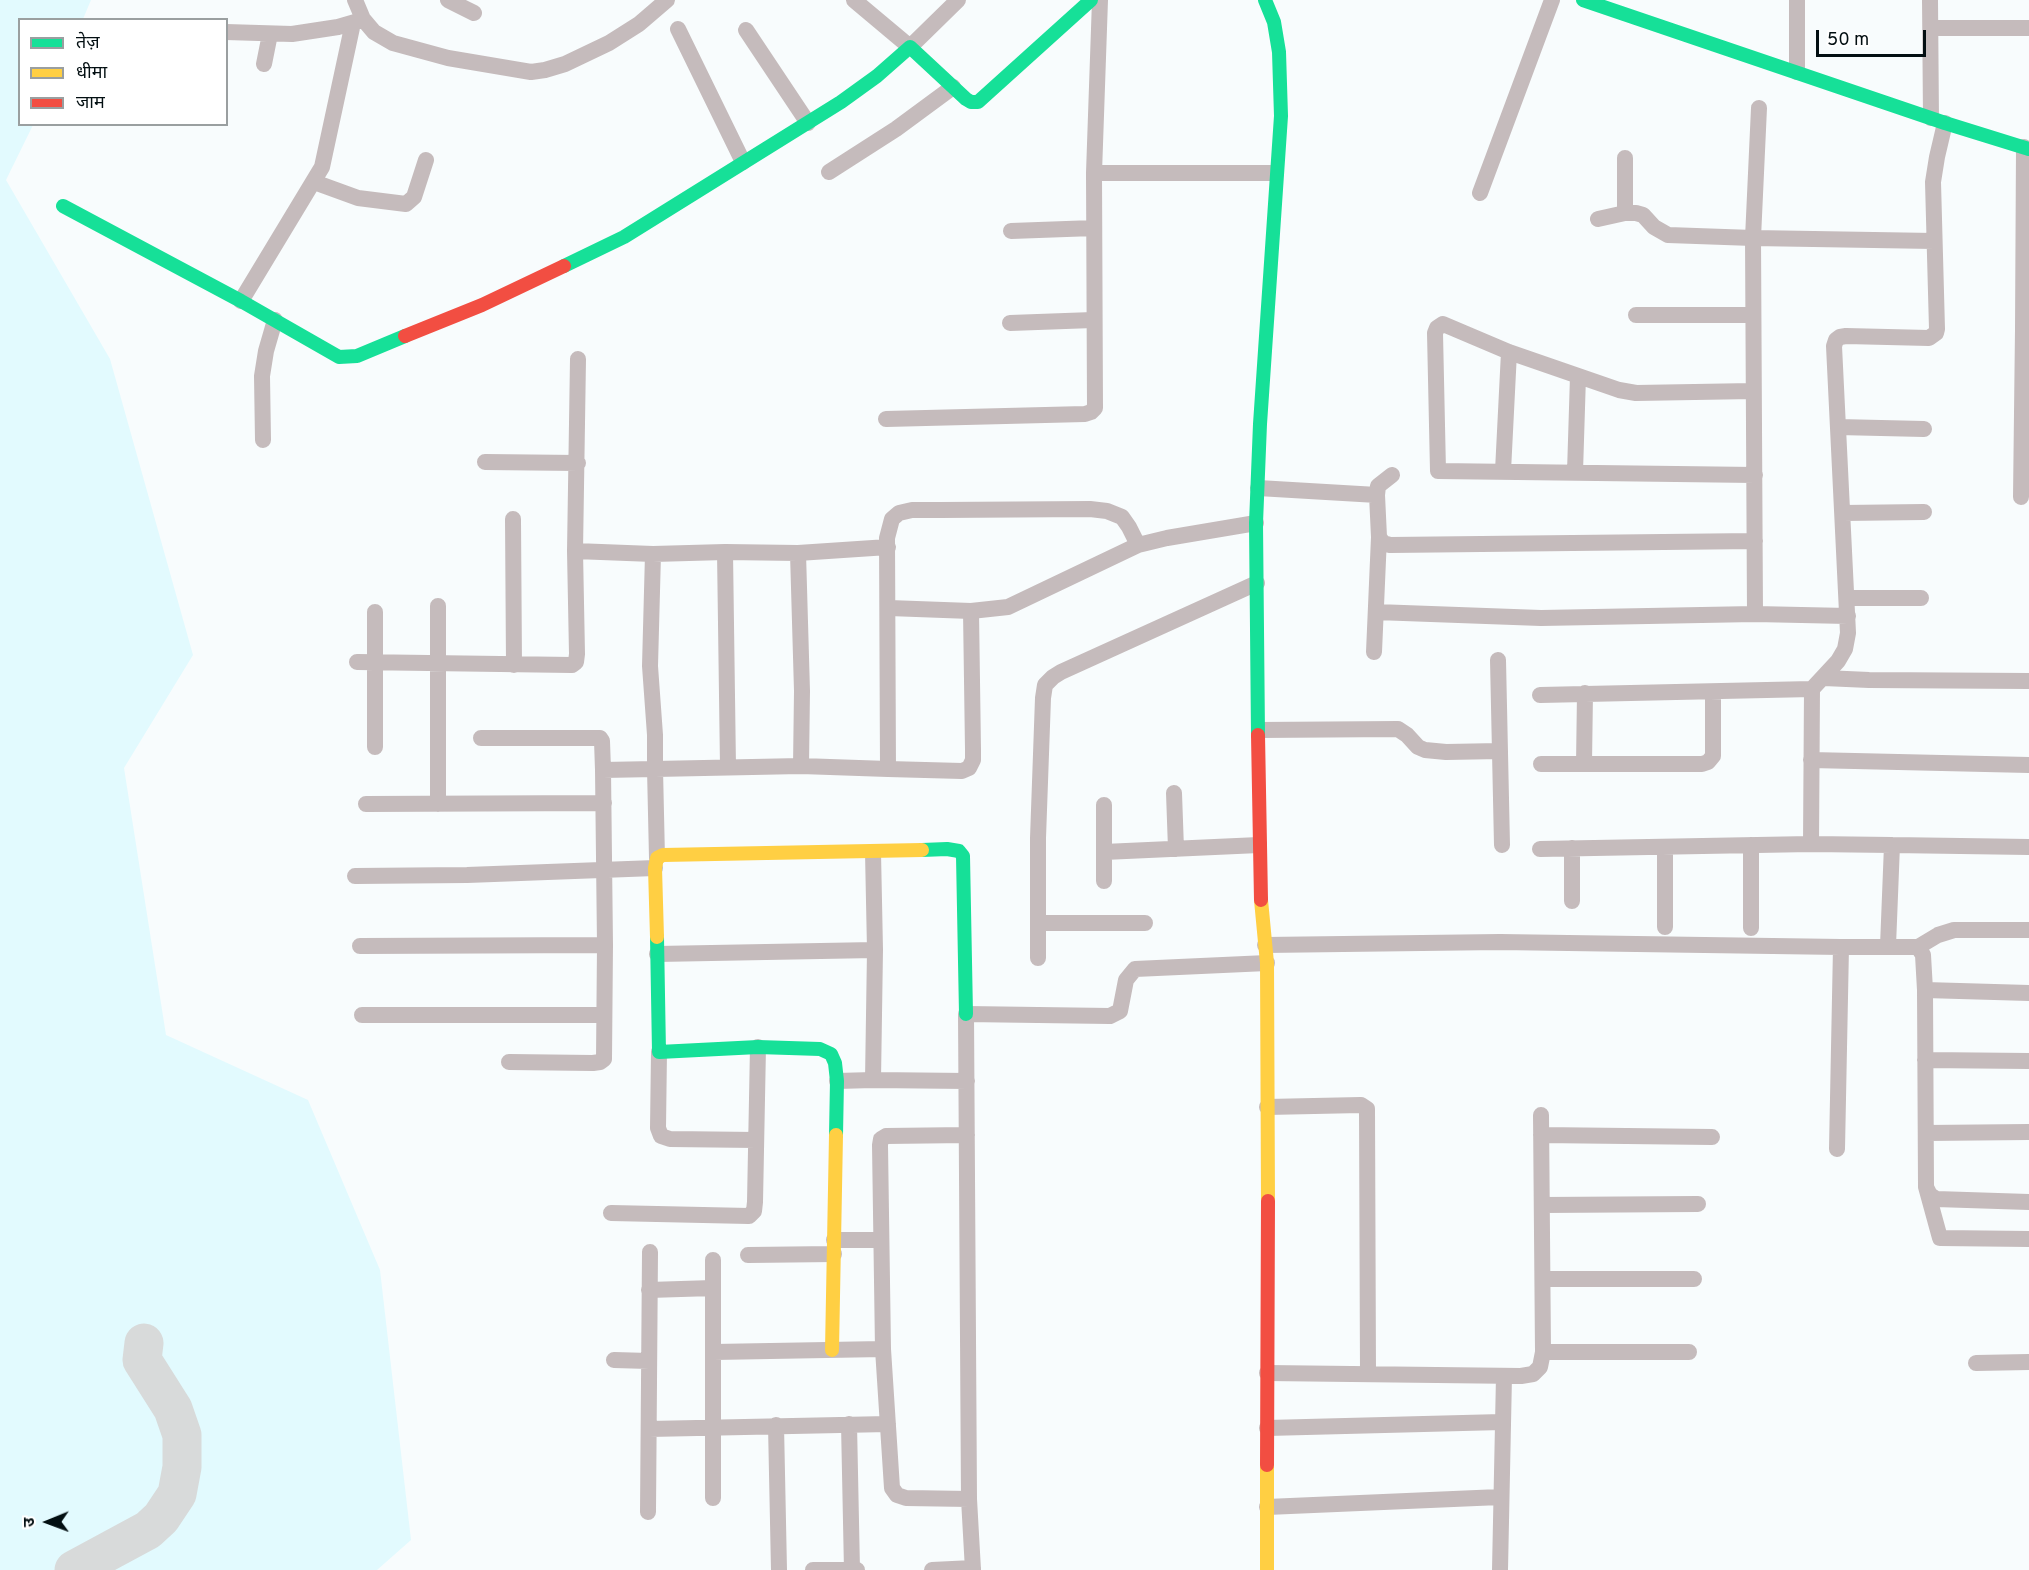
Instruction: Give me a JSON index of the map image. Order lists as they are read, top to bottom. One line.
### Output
{"legend":["तेज़","धीमा","जाम"],"scale_bar":"50 m","north":"left"}
